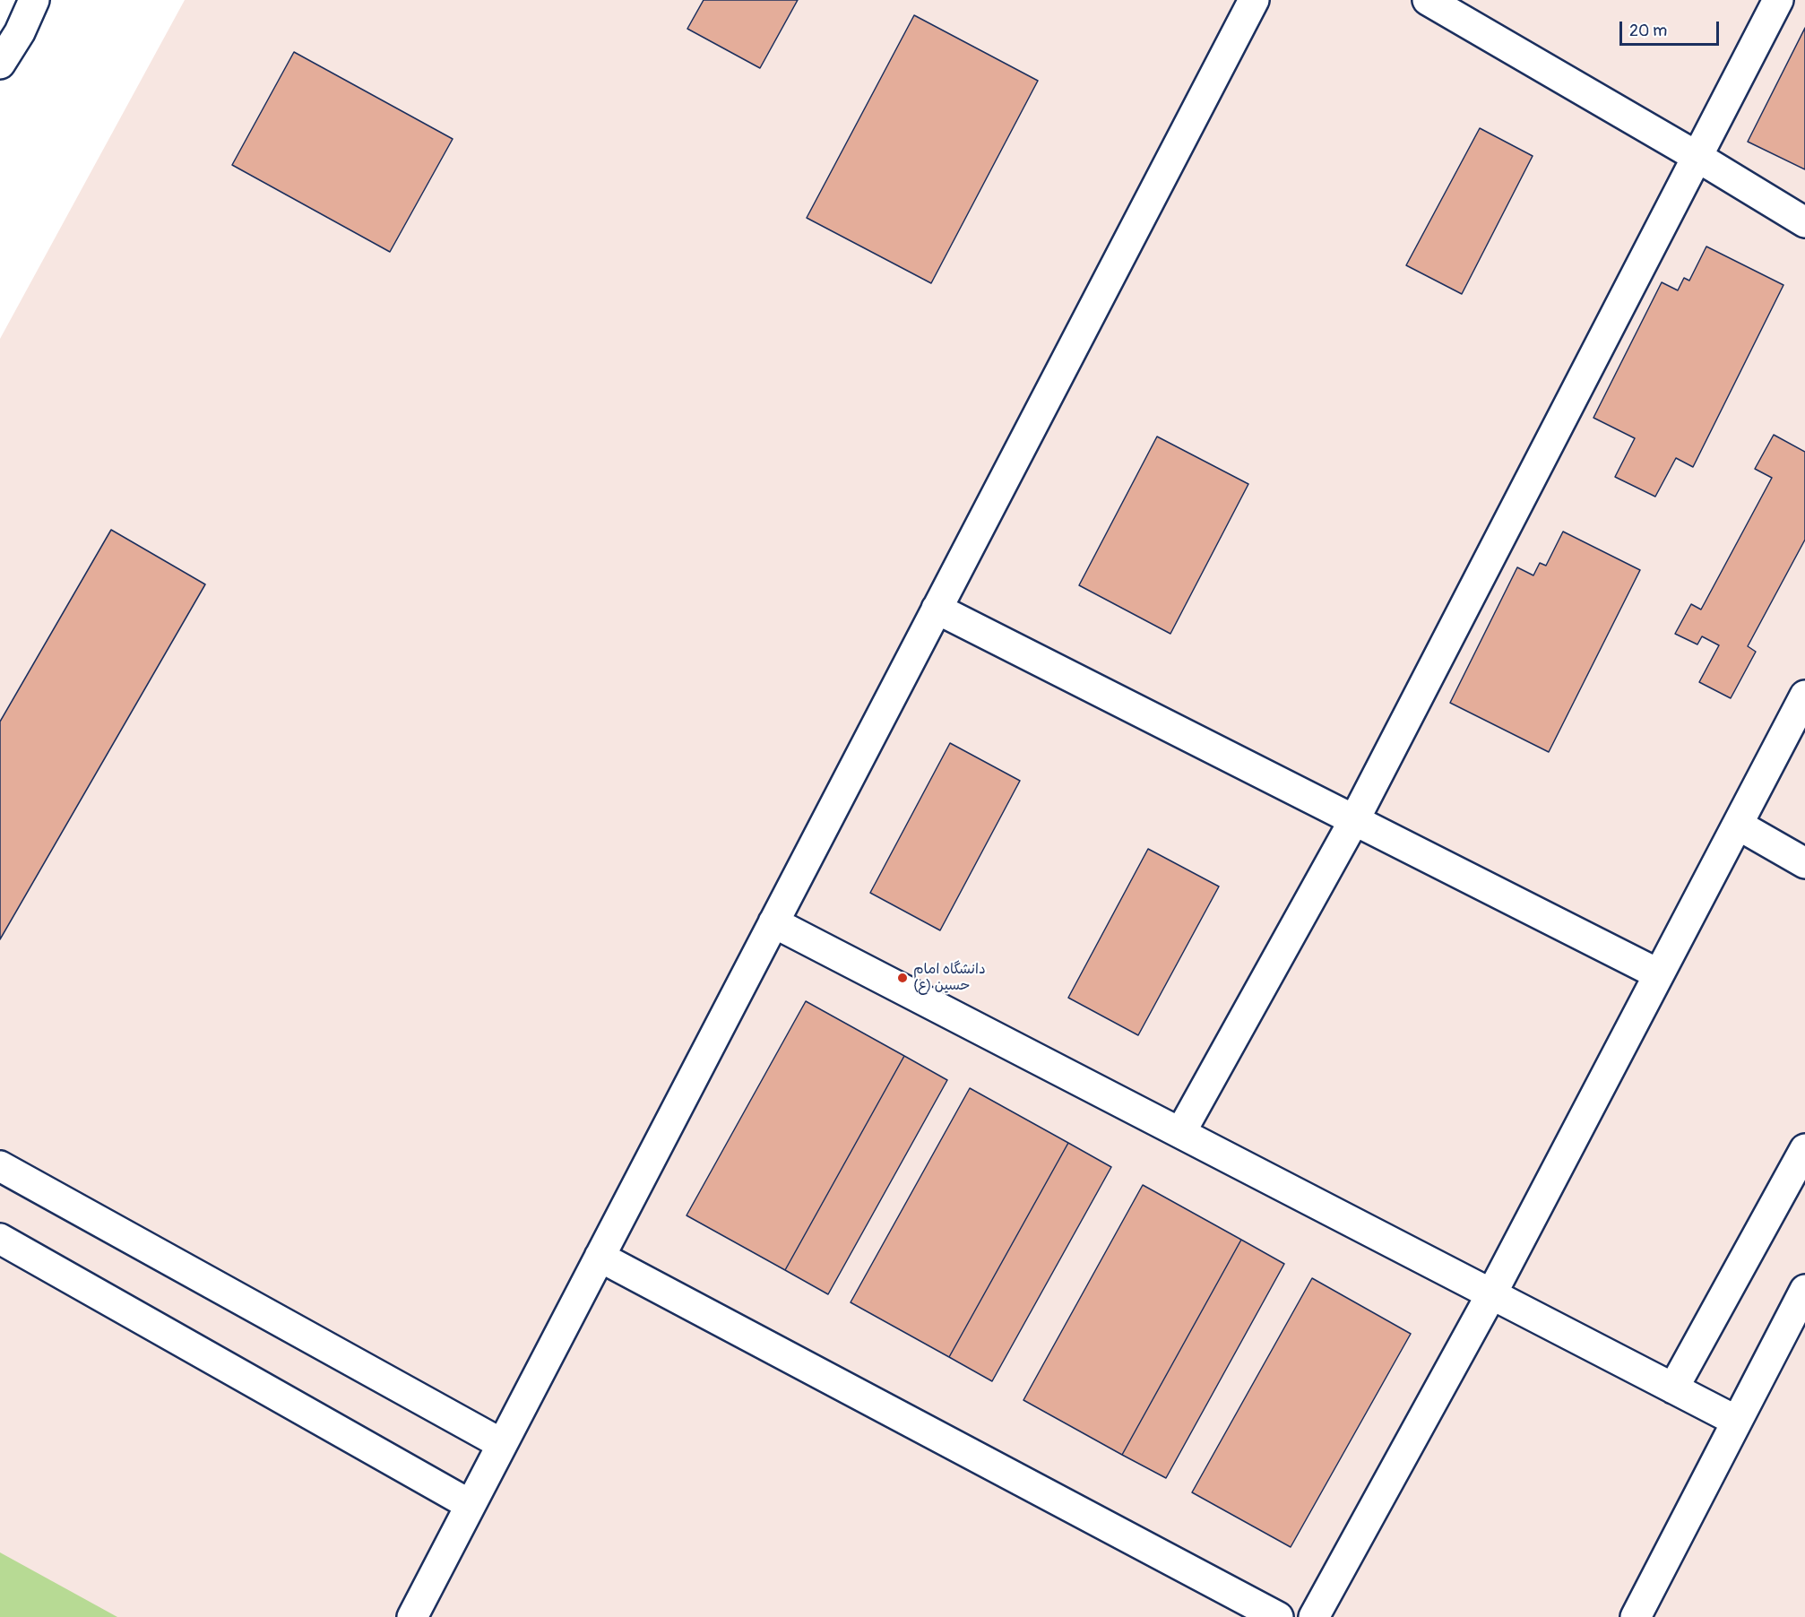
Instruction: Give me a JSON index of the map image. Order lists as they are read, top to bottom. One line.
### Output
{"places":["دانشگاه امام حسین (ع)"],"scale_bar":"20 m"}
